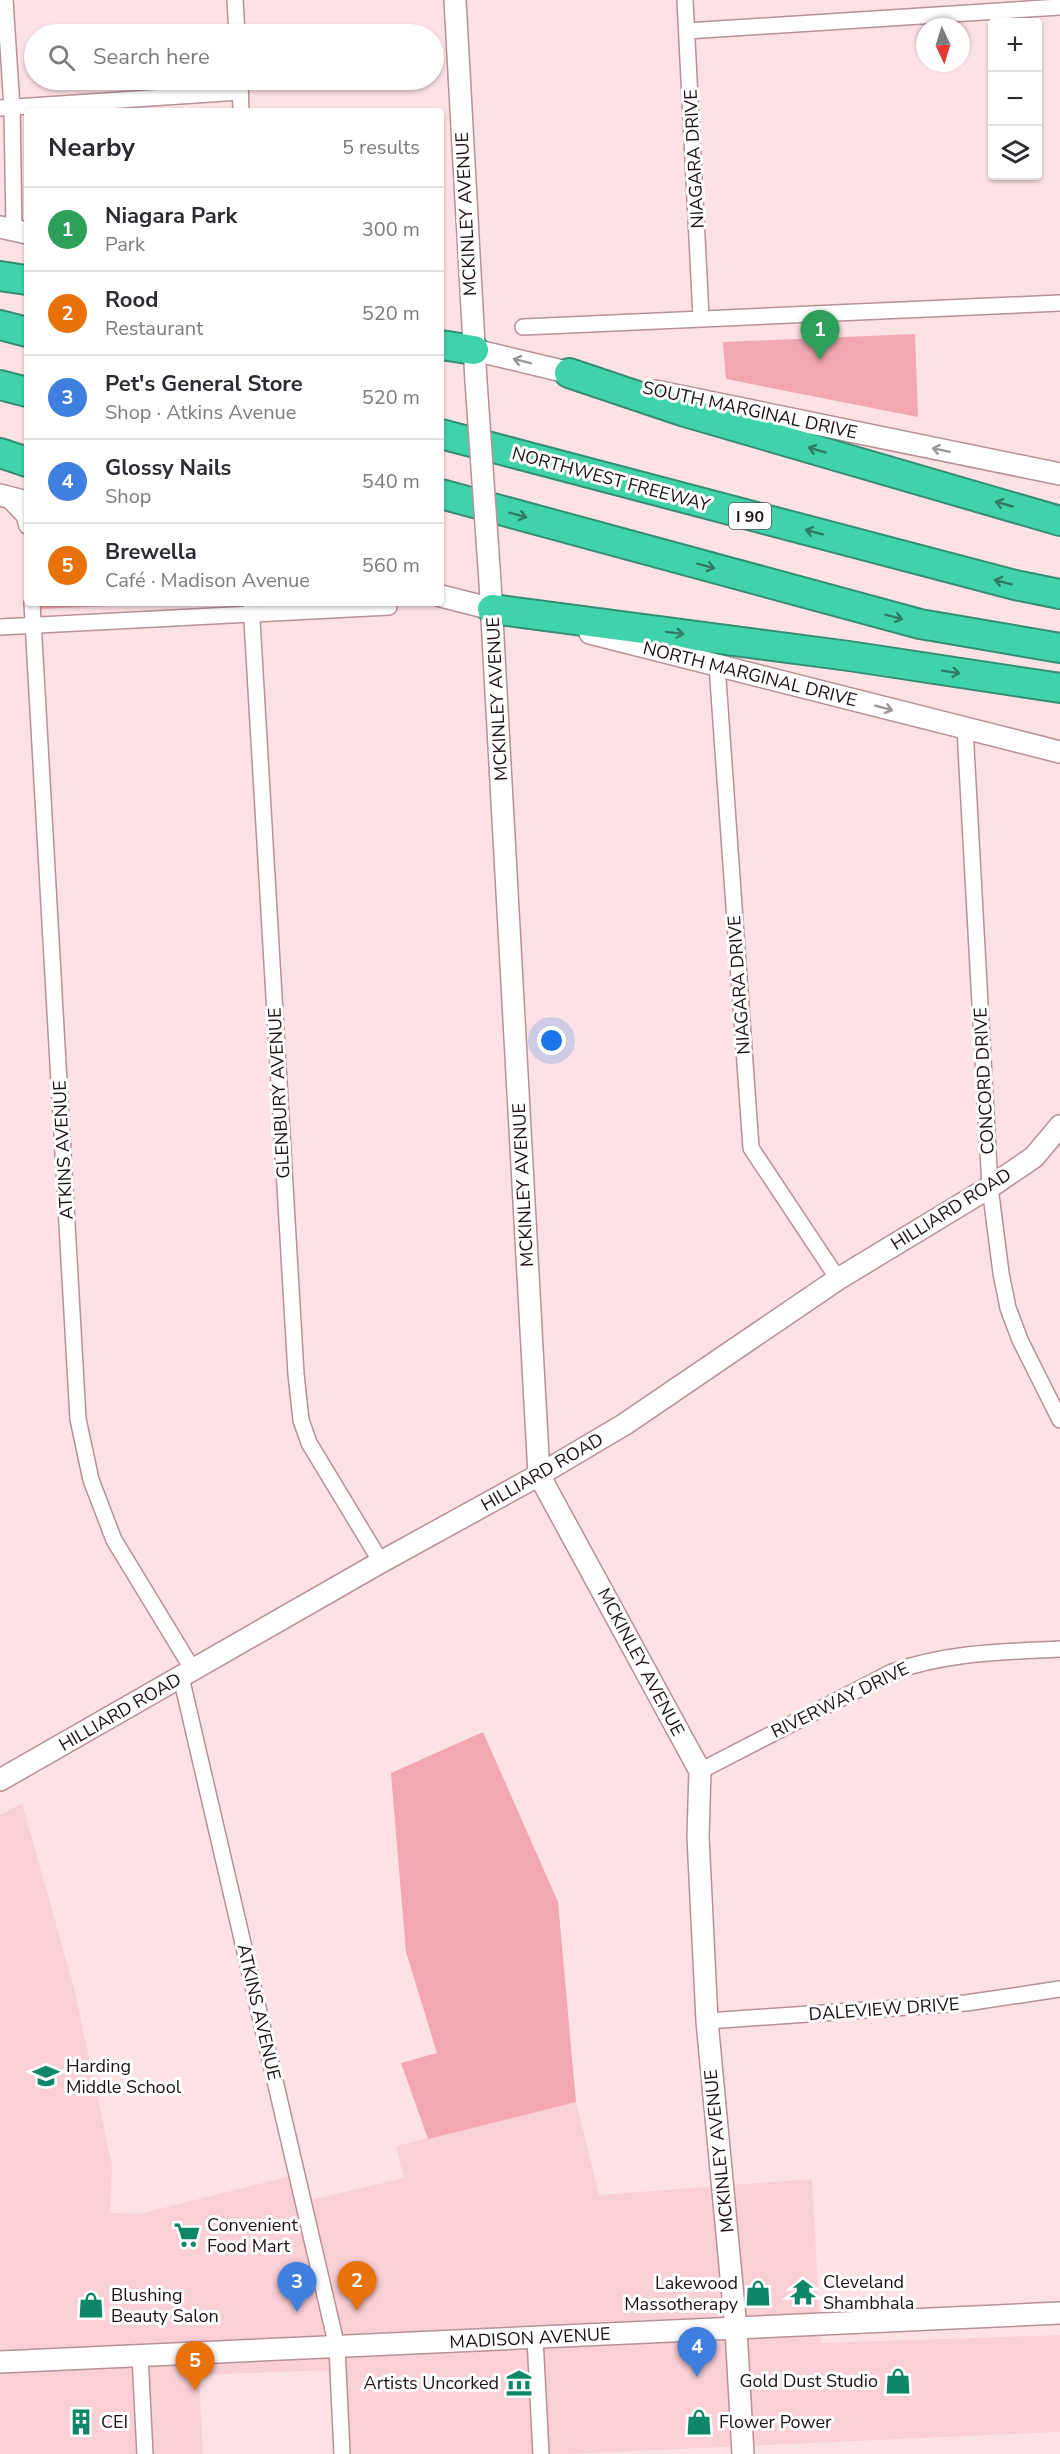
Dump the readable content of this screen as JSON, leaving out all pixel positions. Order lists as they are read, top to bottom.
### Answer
{
  "streets": {
    "highway": ["NORTHWEST FREEWAY", "I 90"],
    "main road": [
      "MCKINLEY AVENUE",
      "SOUTH MARGINAL DRIVE",
      "NORTH MARGINAL DRIVE",
      "HILLIARD ROAD",
      "MADISON AVENUE"
    ],
    "street": [
      "NIAGARA DRIVE",
      "CONCORD DRIVE",
      "GLENBURY AVENUE",
      "ATKINS AVENUE",
      "RIVERWAY DRIVE",
      "DALEVIEW DRIVE"
    ]
  },
  "crossings": [
    ["NIAGARA DRIVE", "NORTH MARGINAL DRIVE"],
    ["NIAGARA DRIVE", "HILLIARD ROAD"],
    ["MCKINLEY AVENUE", "SOUTH MARGINAL DRIVE"],
    ["MCKINLEY AVENUE", "NORTH MARGINAL DRIVE"],
    ["MCKINLEY AVENUE", "HILLIARD ROAD"],
    ["MCKINLEY AVENUE", "RIVERWAY DRIVE"],
    ["MCKINLEY AVENUE", "DALEVIEW DRIVE"],
    ["MCKINLEY AVENUE", "MADISON AVENUE"],
    ["NORTH MARGINAL DRIVE", "CONCORD DRIVE"],
    ["CONCORD DRIVE", "HILLIARD ROAD"],
    ["GLENBURY AVENUE", "HILLIARD ROAD"],
    ["ATKINS AVENUE", "HILLIARD ROAD"],
    ["ATKINS AVENUE", "MADISON AVENUE"]
  ],
  "one_way": ["SOUTH MARGINAL DRIVE", "NORTH MARGINAL DRIVE"],
  "places": {
    "school or university": ["Harding Middle School"],
    "supermarket": ["Convenient Food Mart"],
    "temple": ["Cleveland Shambhala"],
    "shop": [
      "Lakewood Massotherapy",
      "Blushing Beauty Salon",
      "Gold Dust Studio",
      "Flower Power"
    ],
    "museum": ["Artists Uncorked"],
    "building": ["CEI"]
  },
  "north": "bottom",
  "page": {
    "map_buttons": ["+", "−"],
    "search": "Search here",
    "heading": ["Nearby", "5 results"],
    "list": [
      {
        "mark": "1",
        "name": "Niagara Park",
        "note": "Park",
        "value": "300 m"
      },
      {
        "mark": "2",
        "name": "Rood",
        "note": "Restaurant",
        "value": "520 m"
      },
      {
        "mark": "3",
        "name": "Pet's General Store",
        "note": "Shop · Atkins Avenue",
        "value": "520 m"
      },
      {
        "mark": "4",
        "name": "Glossy Nails",
        "note": "Shop",
        "value": "540 m"
      },
      {
        "mark": "5",
        "name": "Brewella",
        "note": "Café · Madison Avenue",
        "value": "560 m"
      }
    ],
    "pins": [
      "1",
      "2",
      "3",
      "4",
      "5"
    ]
  }
}
